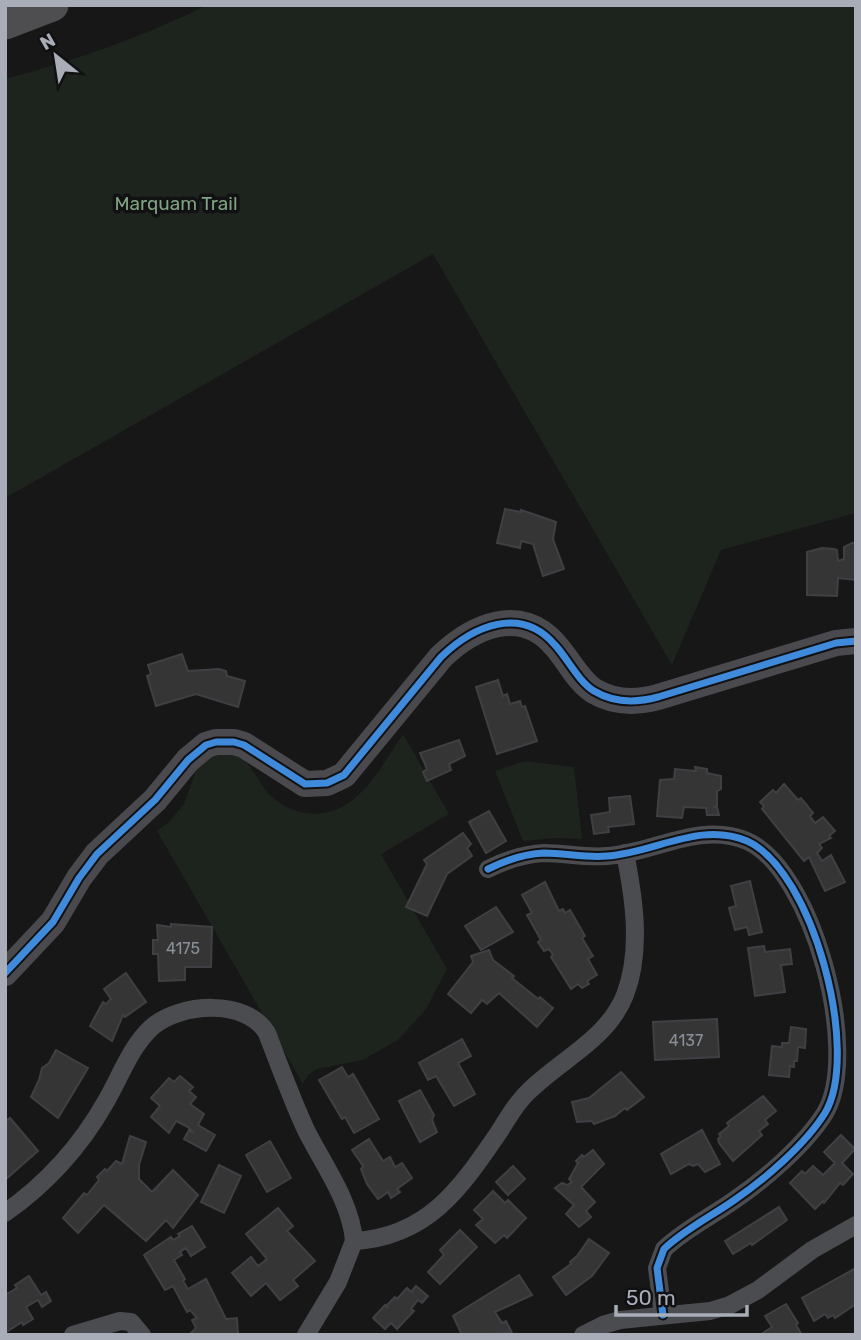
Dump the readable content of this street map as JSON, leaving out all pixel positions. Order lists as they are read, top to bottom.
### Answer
{
  "parks": ["Marquam Trail"],
  "house_numbers": ["4175", "4137"],
  "scale_bar": "50 m",
  "north": "top left"
}
